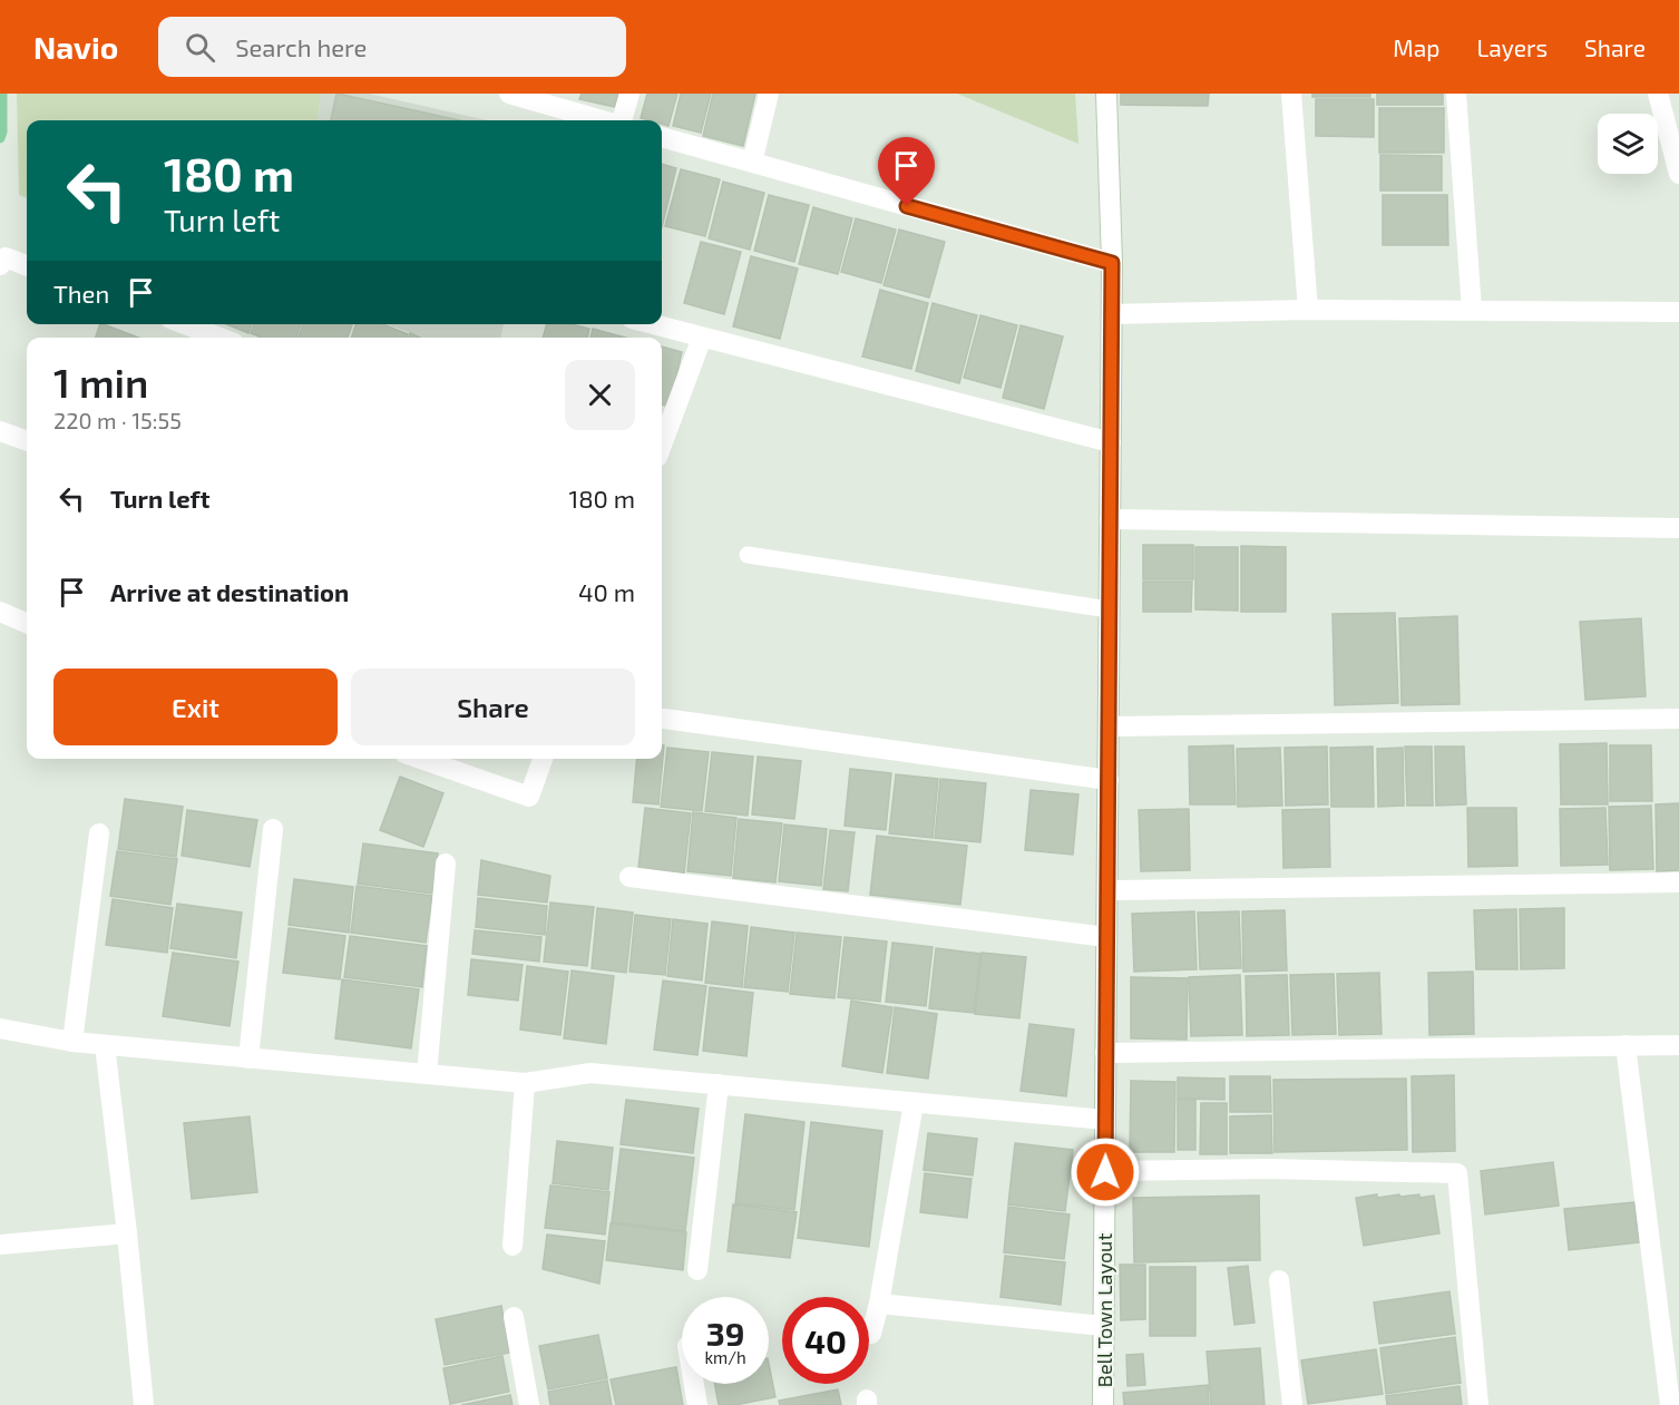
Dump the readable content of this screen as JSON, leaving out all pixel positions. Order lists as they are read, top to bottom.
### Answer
{
  "streets": {
    "street": ["Bell Town Layout"]
  },
  "page": {
    "header": "Navio",
    "search": "Search here",
    "nav": ["Map", "Layers", "Share"],
    "turn": ["180 m", "Turn left"],
    "then": "Then",
    "heading": ["1 min", "220 m · 15:55"],
    "list": [
      {
        "name": "Turn left",
        "value": "180 m"
      },
      {
        "name": "Arrive at destination",
        "value": "40 m"
      }
    ],
    "buttons": ["Exit", "Share"],
    "speed": "39 km/h",
    "limit": "40"
  }
}
